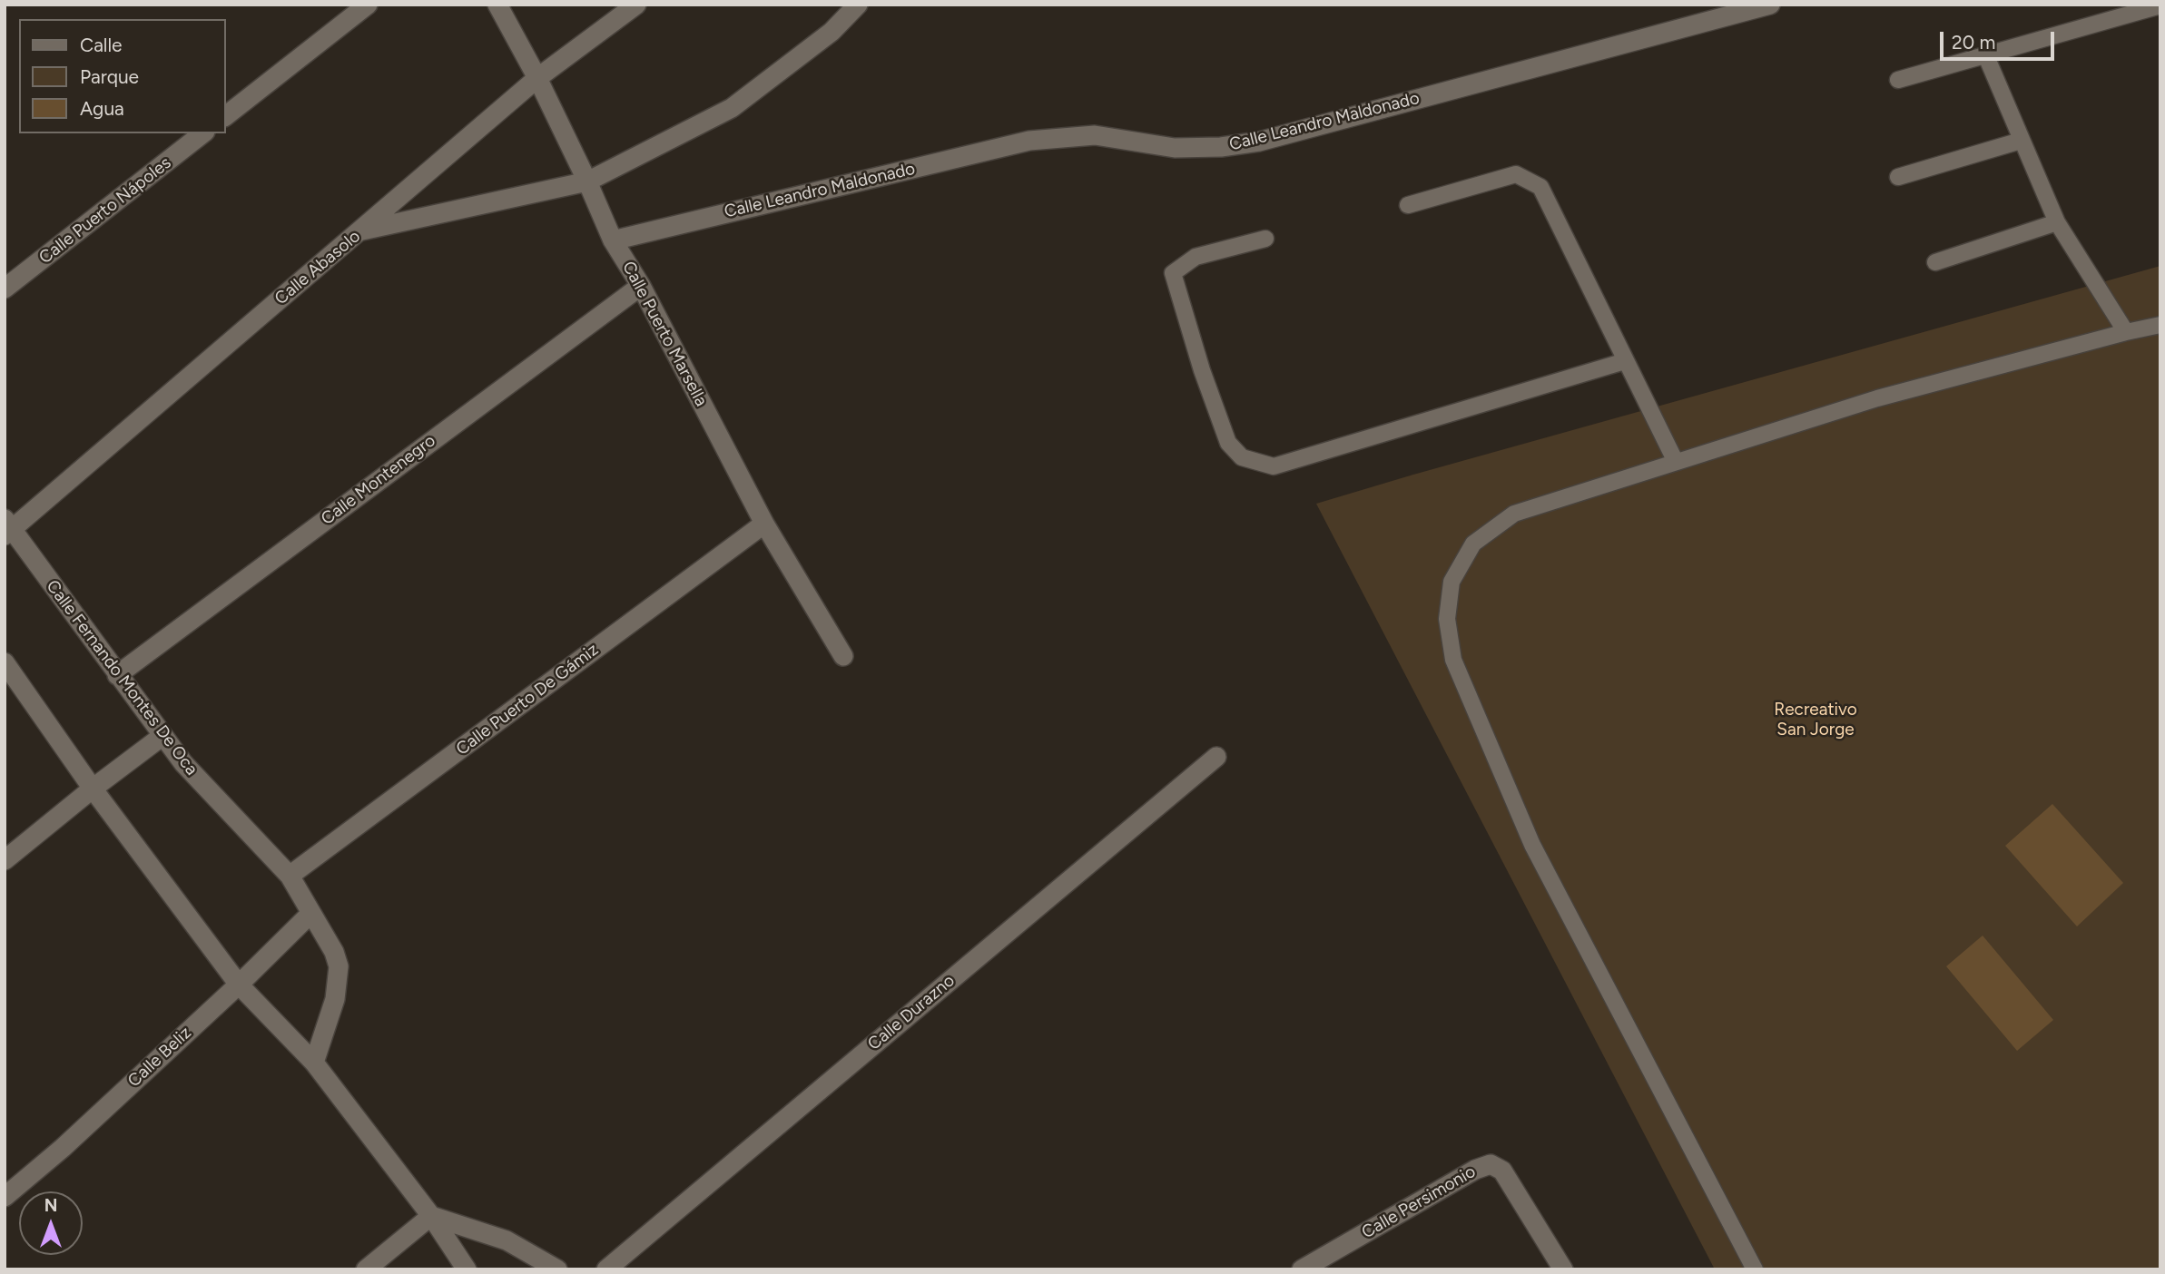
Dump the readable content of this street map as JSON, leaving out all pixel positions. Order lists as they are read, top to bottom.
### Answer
{
  "streets": {
    "street": [
      "Calle Leandro Maldonado",
      "Calle Puerto Nápoles",
      "Calle Abasolo",
      "Calle Puerto Marsella",
      "Calle Montenegro",
      "Calle Fernando Montes De Oca",
      "Calle Puerto De Gámiz",
      "Calle Durazno",
      "Calle Beliz",
      "Calle Persimonio"
    ]
  },
  "crossings": [
    ["Calle Leandro Maldonado", "Calle Puerto Marsella"],
    ["Calle Abasolo", "Calle Puerto Marsella"],
    ["Calle Abasolo", "Calle Fernando Montes De Oca"],
    ["Calle Puerto Marsella", "Calle Montenegro"],
    ["Calle Puerto Marsella", "Calle Puerto De Gámiz"],
    ["Calle Montenegro", "Calle Fernando Montes De Oca"],
    ["Calle Fernando Montes De Oca", "Calle Puerto De Gámiz"],
    ["Calle Fernando Montes De Oca", "Calle Beliz"]
  ],
  "parks": ["Recreativo San Jorge"],
  "legend": ["Calle", "Parque", "Agua"],
  "scale_bar": "20 m",
  "north": "top"
}
